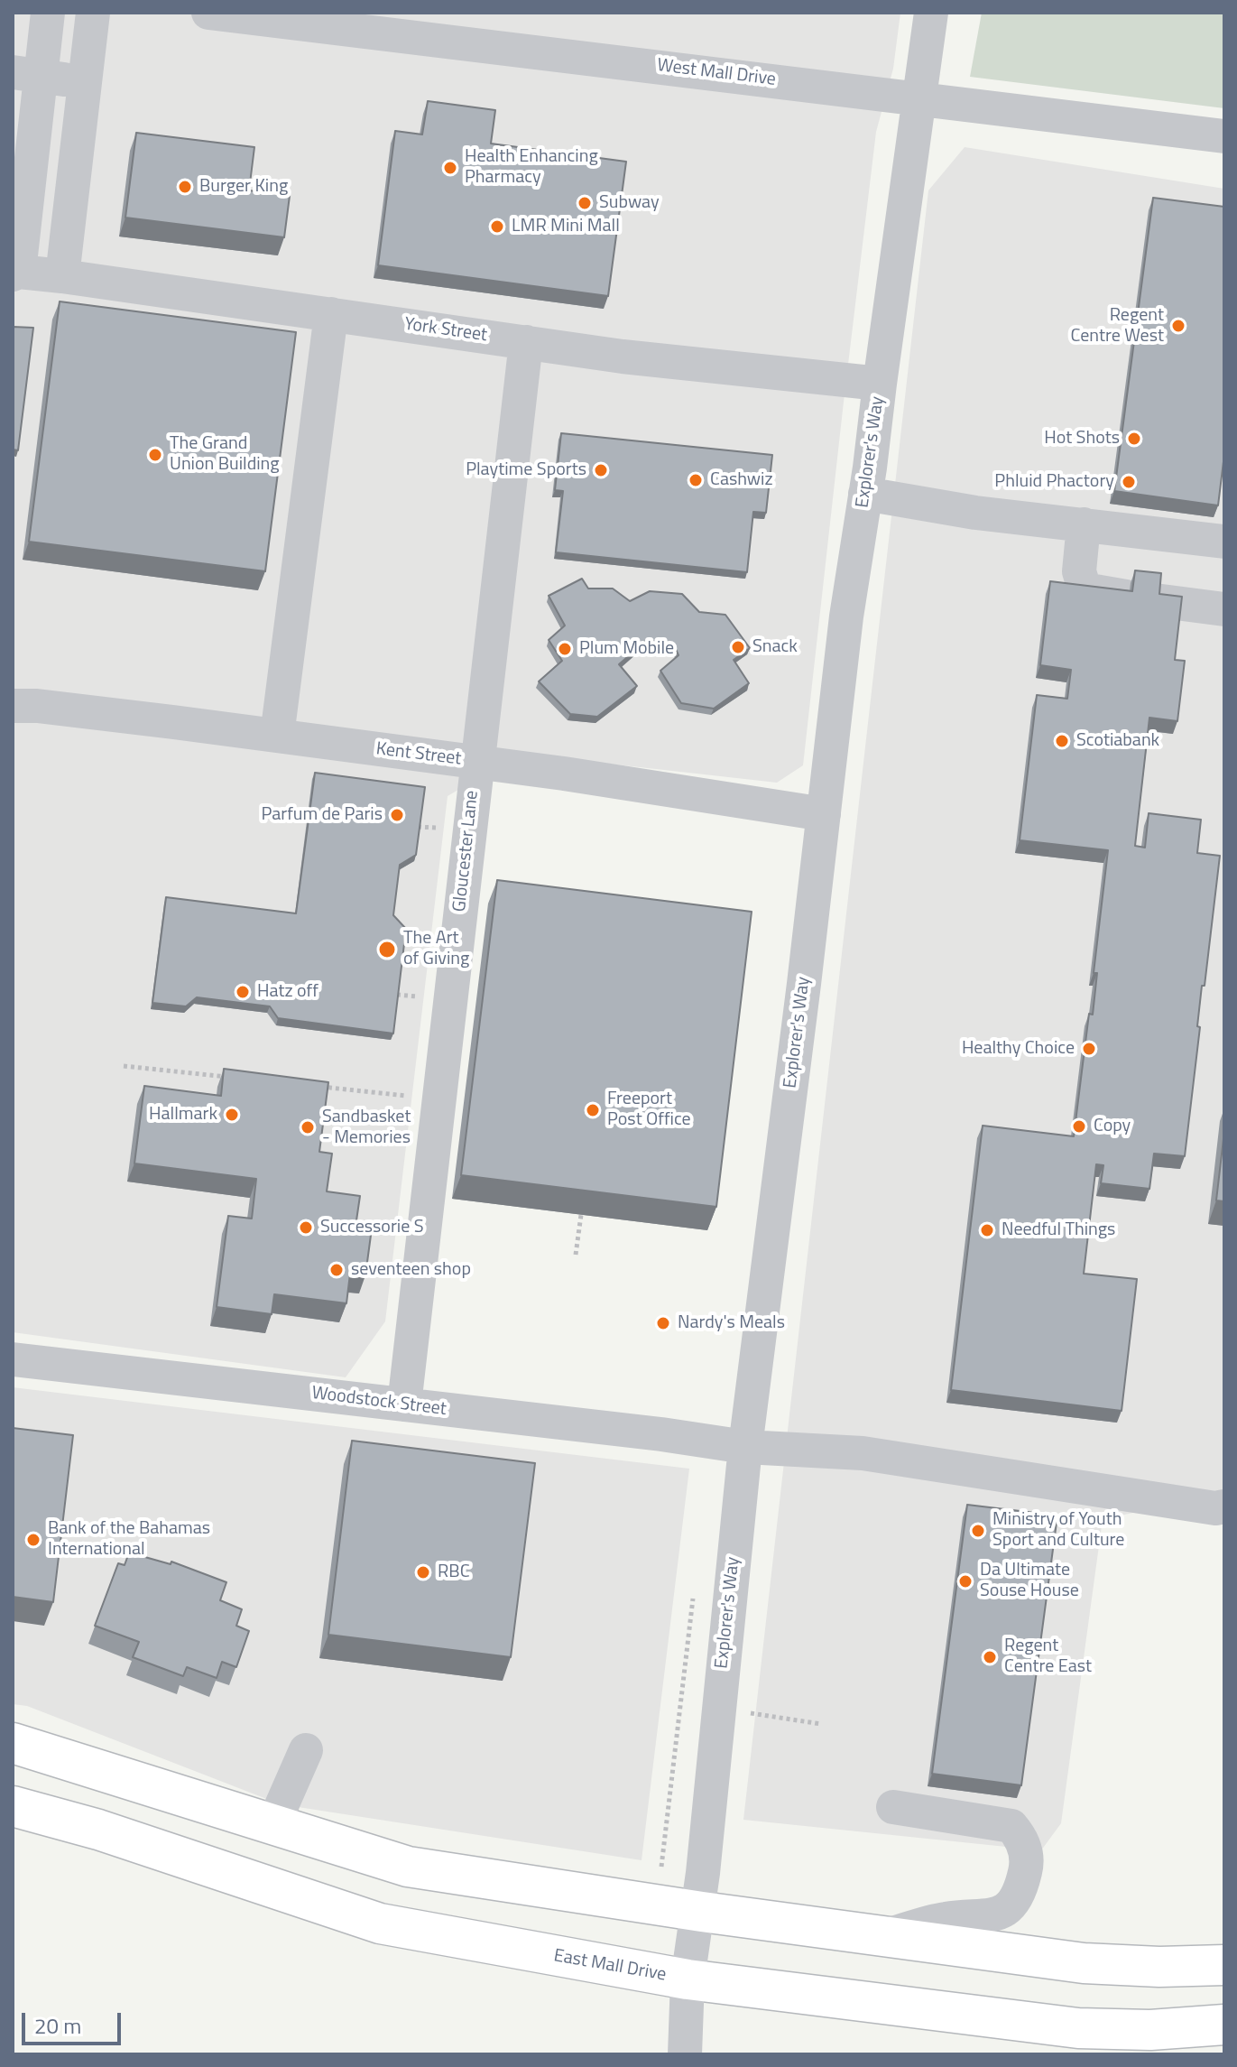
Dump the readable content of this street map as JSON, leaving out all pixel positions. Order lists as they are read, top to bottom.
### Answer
{
  "streets": {
    "main road": ["East Mall Drive"],
    "street": [
      "West Mall Drive",
      "York Street",
      "Explorer's Way",
      "Kent Street",
      "Gloucester Lane",
      "Woodstock Street"
    ]
  },
  "crossings": [
    ["West Mall Drive", "Explorer's Way"],
    ["York Street", "Explorer's Way"],
    ["York Street", "Gloucester Lane"],
    ["Explorer's Way", "Kent Street"],
    ["Explorer's Way", "Woodstock Street"],
    ["Explorer's Way", "East Mall Drive"],
    ["Kent Street", "Gloucester Lane"],
    ["Gloucester Lane", "Woodstock Street"]
  ],
  "places": [
    "Health Enhancing Pharmacy",
    "Burger King",
    "Subway",
    "LMR Mini Mall",
    "Regent Centre West",
    "Hot Shots",
    "The Grand Union Building",
    "Playtime Sports",
    "Cashwiz",
    "Phluid Phactory",
    "Snack",
    "Plum Mobile",
    "Scotiabank",
    "Parfum de Paris",
    "The Art of Giving",
    "Hatz off",
    "Healthy Choice",
    "Freeport Post Office",
    "Hallmark",
    "Copy",
    "Sandbasket - Memories",
    "Successorie S",
    "Needful Things",
    "seventeen shop",
    "Nardy's Meals",
    "Ministry of Youth Sport and Culture",
    "Bank of the Bahamas International",
    "RBC",
    "Da Ultimate Souse House",
    "Regent Centre East"
  ],
  "scale_bar": "20 m"
}
